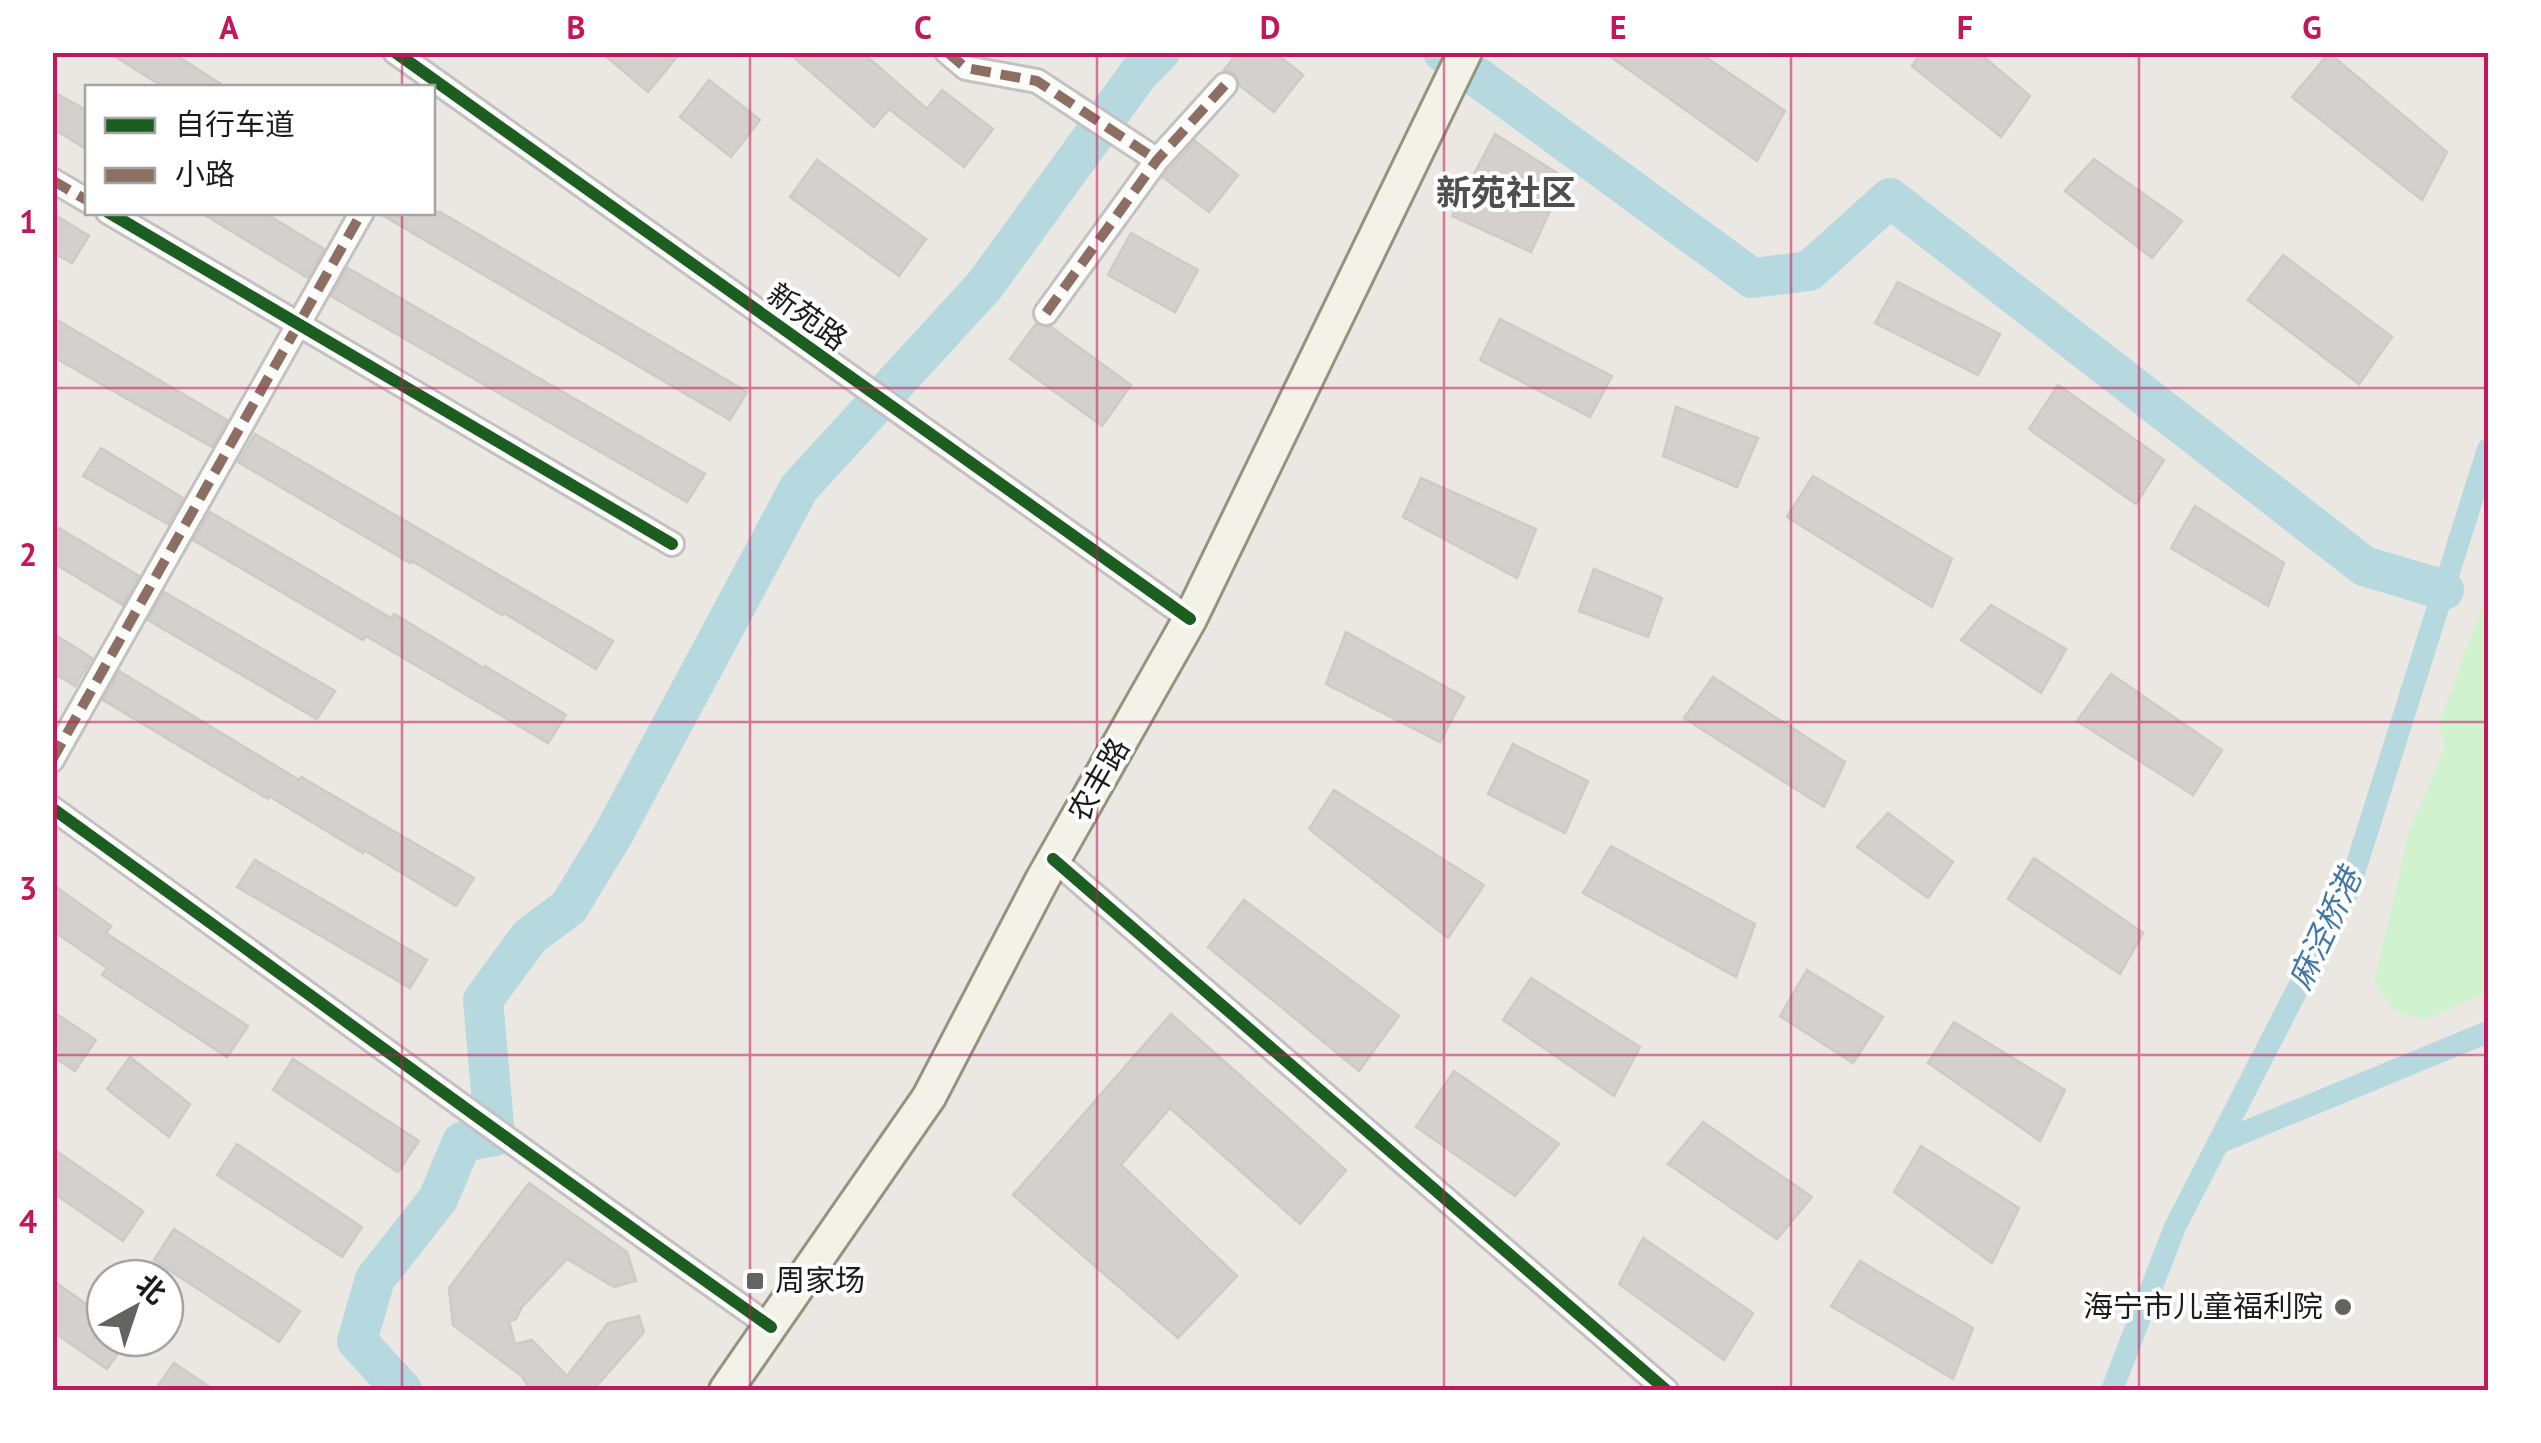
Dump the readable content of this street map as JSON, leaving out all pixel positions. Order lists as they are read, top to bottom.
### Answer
{
  "streets": {
    "main road": ["农丰路"],
    "street": ["新苑路"]
  },
  "crossings": [
    ["新苑路", "农丰路"]
  ],
  "districts": ["新苑社区"],
  "water": ["麻泾桥港"],
  "places": {
    "transit": ["周家场"],
    "other": ["海宁市儿童福利院"]
  },
  "legend": ["自行车道", "小路"],
  "north": "top right",
  "grid": {
    "columns": [
      "A",
      "B",
      "C",
      "D",
      "E",
      "F",
      "G"
    ],
    "rows": [
      "1",
      "2",
      "3",
      "4"
    ]
  }
}
